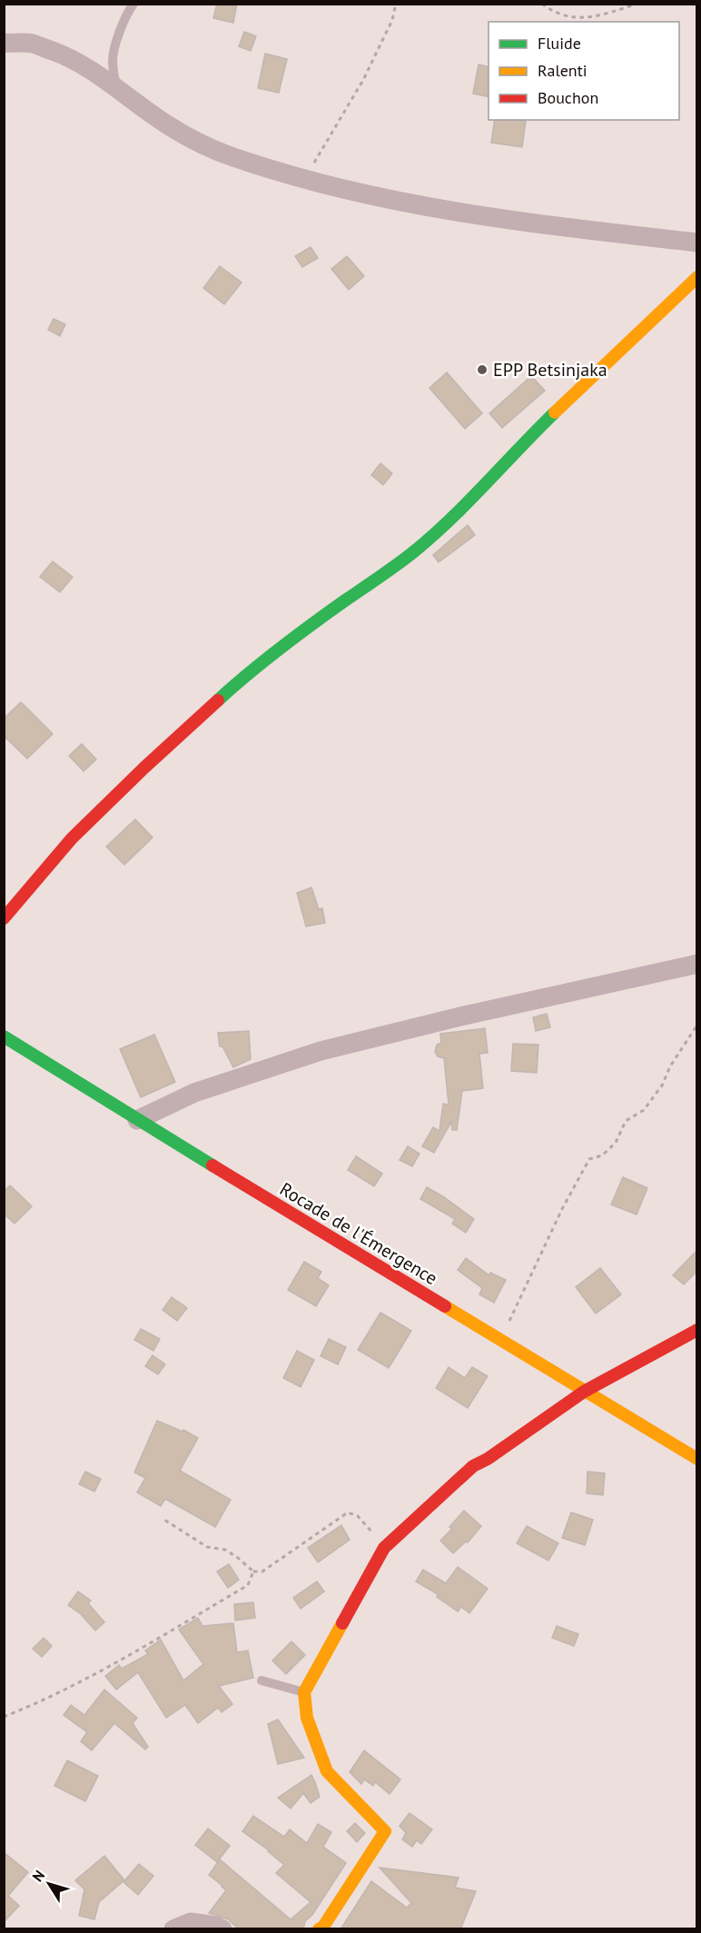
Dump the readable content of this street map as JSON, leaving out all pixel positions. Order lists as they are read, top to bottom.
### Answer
{
  "streets": {
    "street": ["Rocade de l'Émergence"]
  },
  "places": ["EPP Betsinjaka"],
  "legend": ["Fluide", "Ralenti", "Bouchon"],
  "north": "top left"
}
